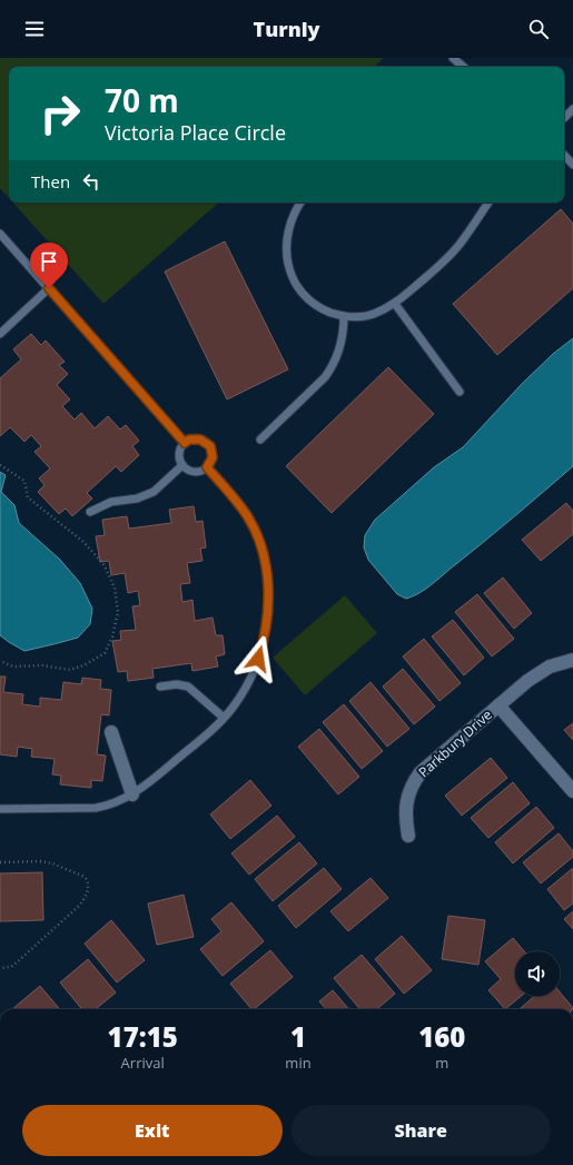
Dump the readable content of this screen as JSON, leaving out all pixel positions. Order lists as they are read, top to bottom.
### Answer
{
  "streets": {
    "street": ["Parkbury Drive"]
  },
  "page": {
    "header": "Turnly",
    "turn": ["70 m", "Victoria Place Circle"],
    "then": "Then",
    "eta": [
      "17:15",
      "Arrival",
      "1",
      "min",
      "160",
      "m"
    ],
    "buttons": ["Exit", "Share"]
  }
}
